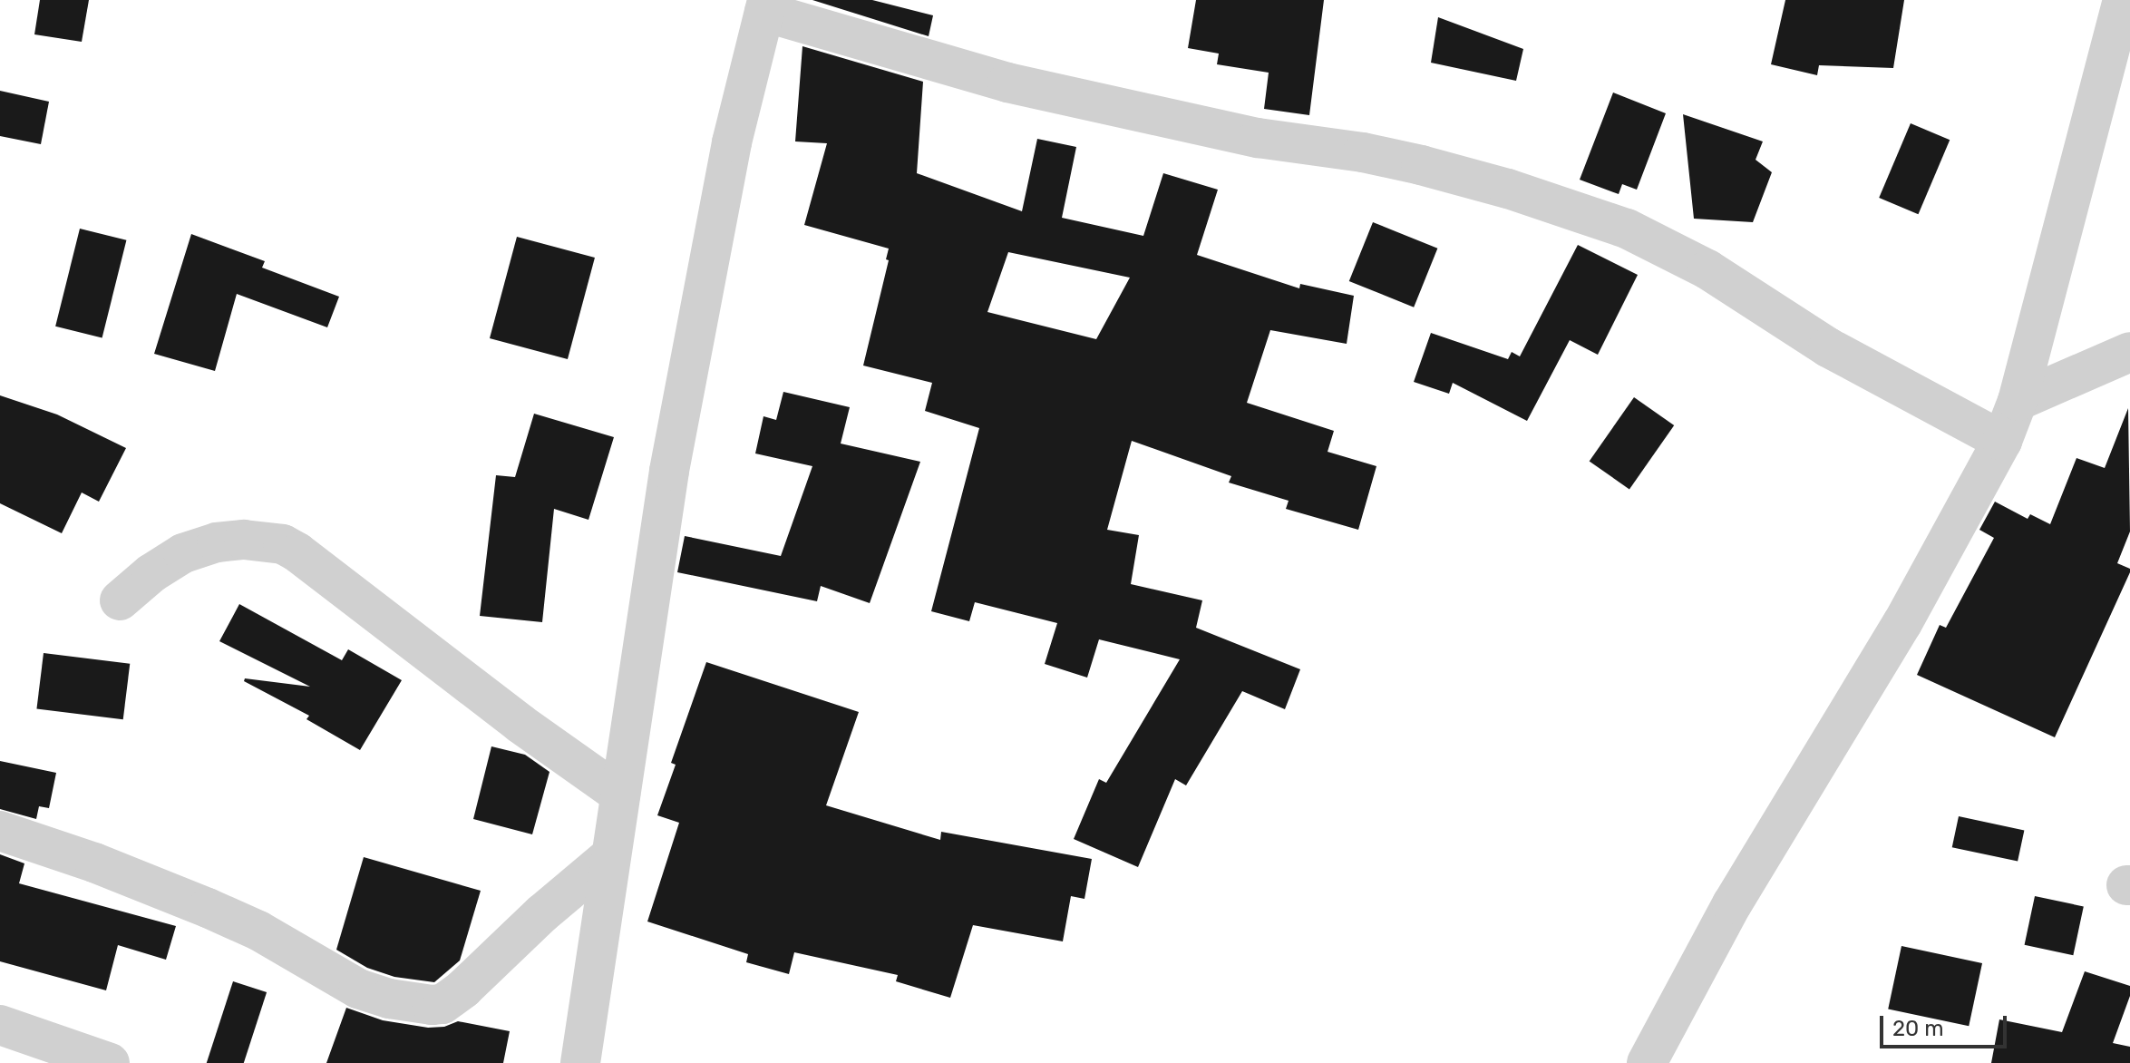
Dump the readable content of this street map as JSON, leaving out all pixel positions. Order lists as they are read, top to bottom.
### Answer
{
  "scale_bar": "20 m"
}
